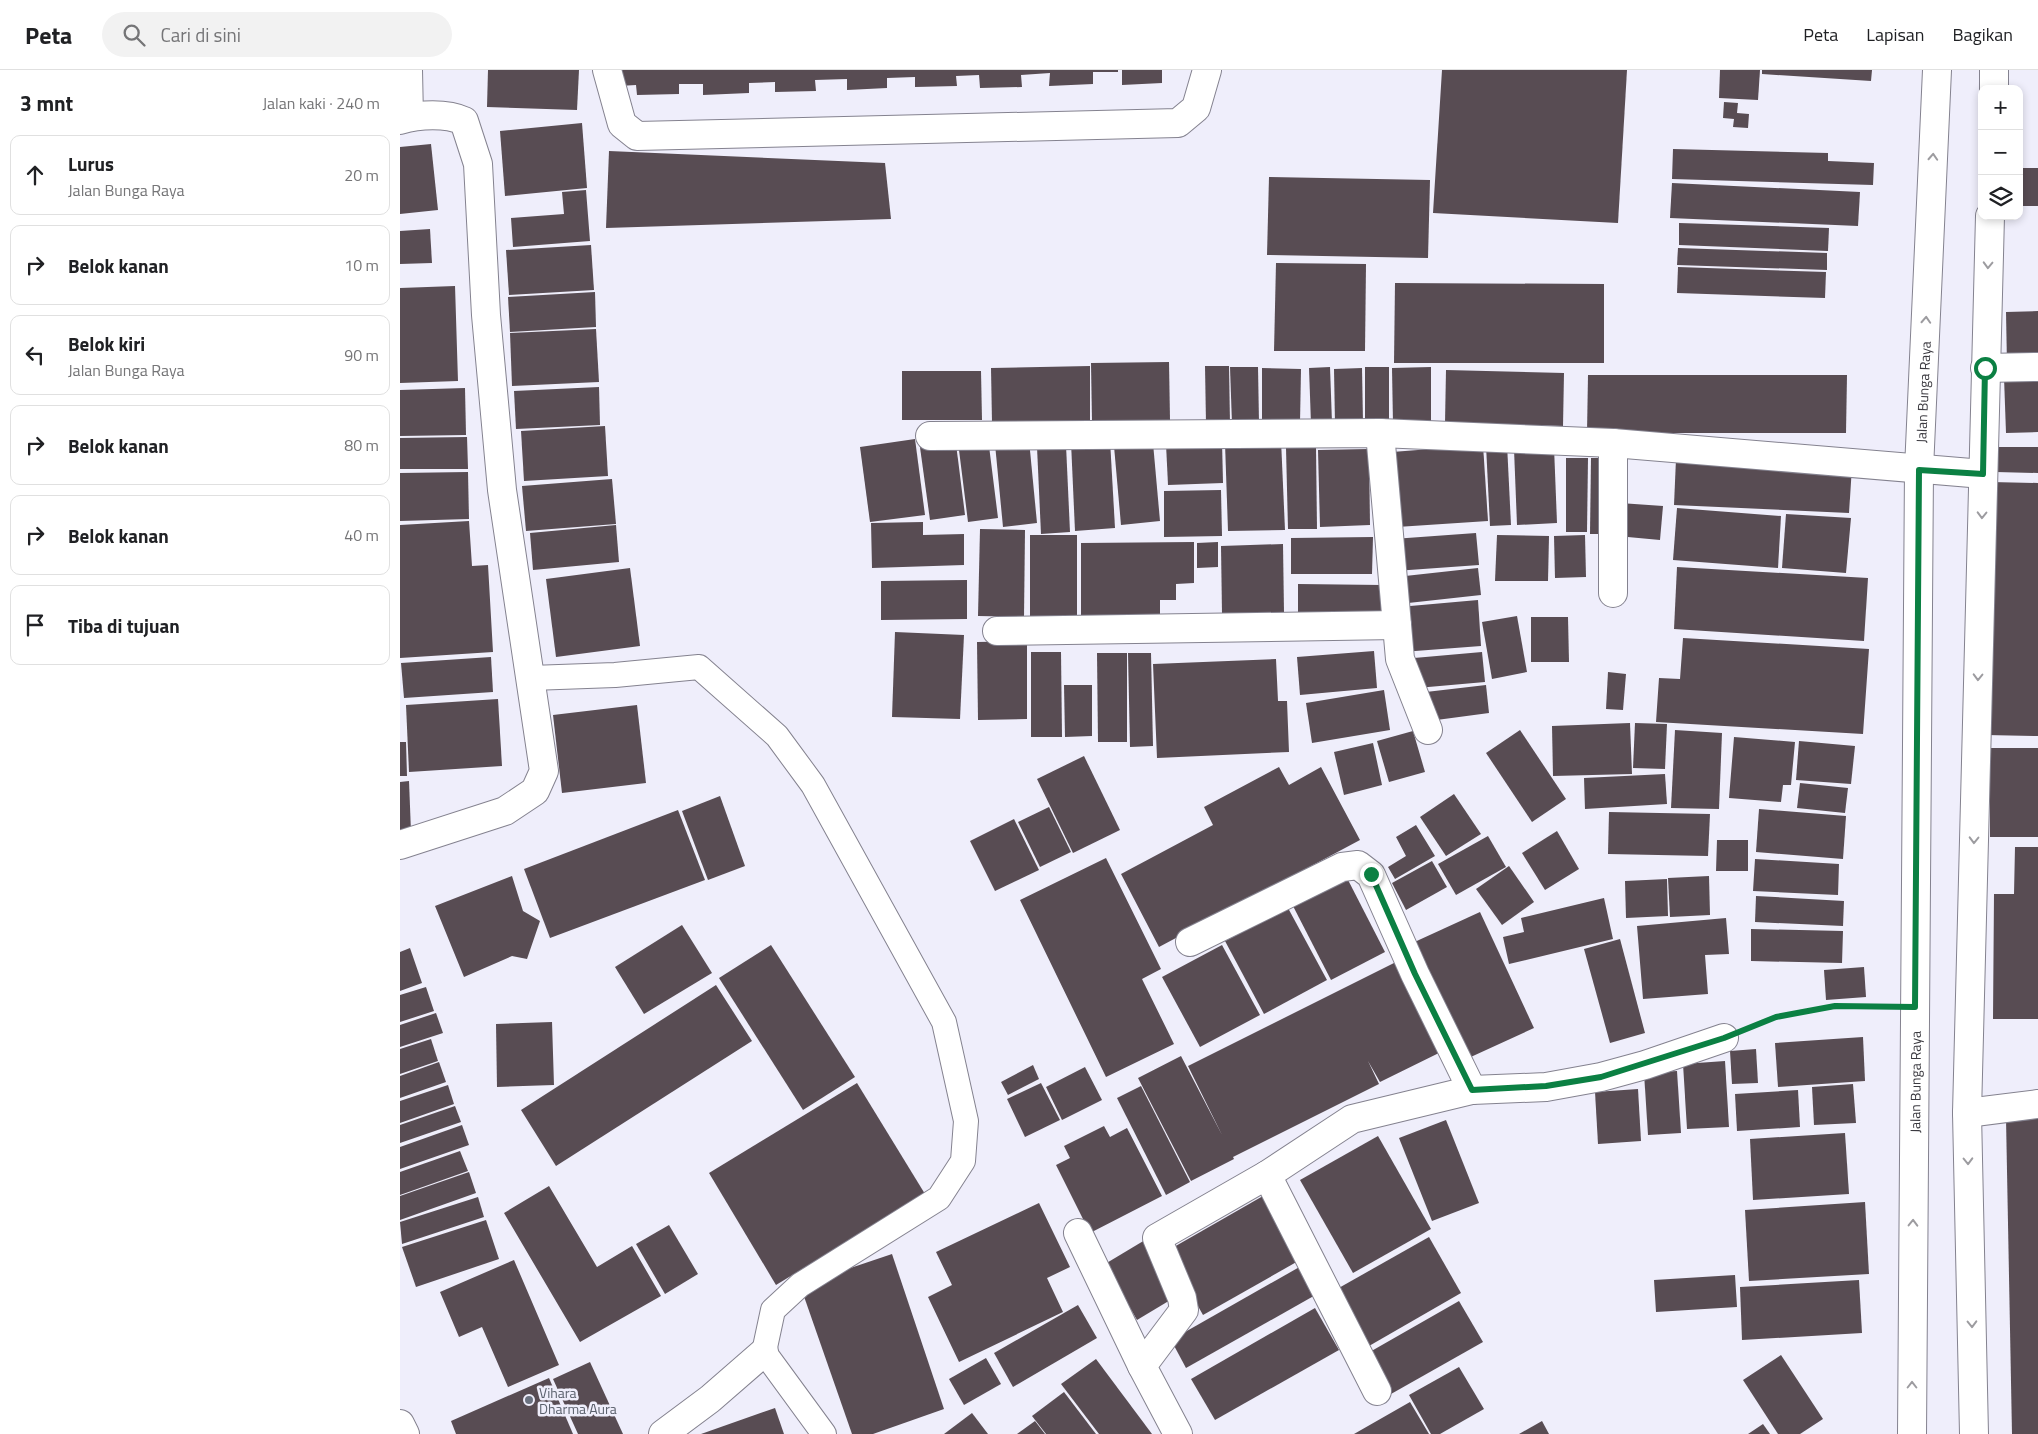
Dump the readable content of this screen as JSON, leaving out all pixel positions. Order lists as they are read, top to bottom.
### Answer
{
  "streets": {
    "street": ["Jalan Bunga Raya"]
  },
  "places": ["Vihara Dharma Aura"],
  "page": {
    "header": "Peta",
    "search": "Cari di sini",
    "nav": ["Peta", "Lapisan", "Bagikan"],
    "heading": ["3 mnt", "Jalan kaki · 240 m"],
    "map_buttons": ["+", "−"],
    "list": [
      ["Lurus", "Jalan Bunga Raya", "20 m"],
      ["Belok kanan", "10 m"],
      ["Belok kiri", "Jalan Bunga Raya", "90 m"],
      ["Belok kanan", "80 m"],
      ["Belok kanan", "40 m"],
      "Tiba di tujuan"
    ]
  }
}
